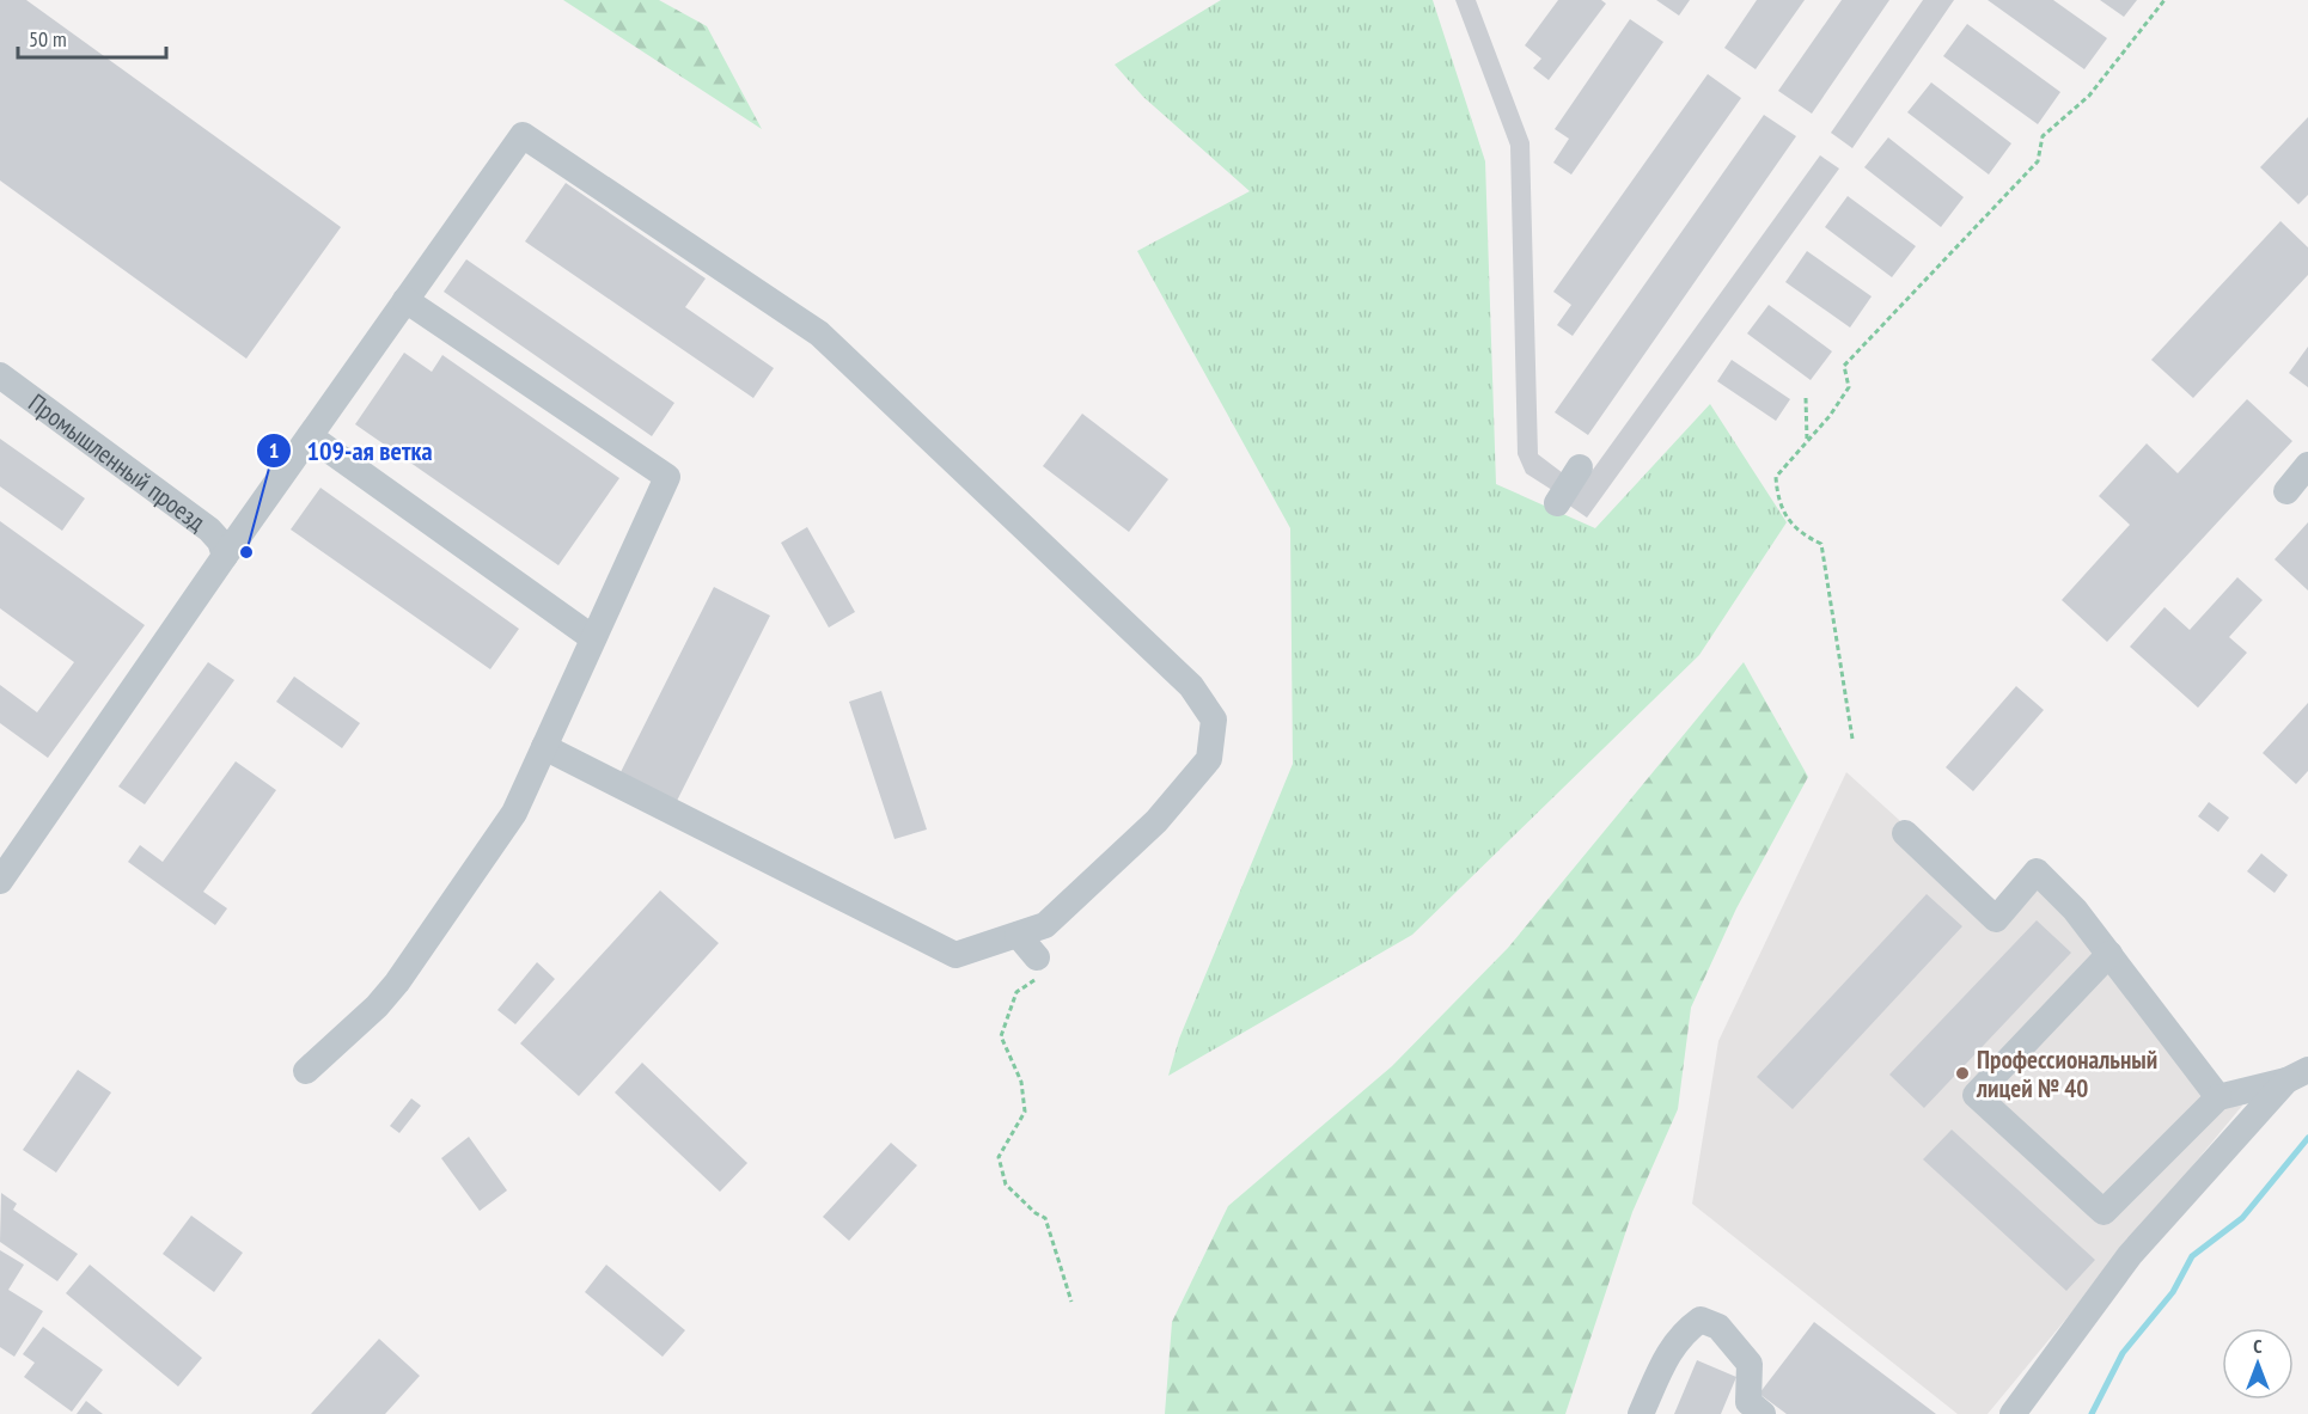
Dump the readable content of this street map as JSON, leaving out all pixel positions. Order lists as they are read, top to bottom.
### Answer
{
  "streets": {
    "street": ["Промышленный проезд"]
  },
  "places": ["109-ая ветка", "Профессиональный лицей № 40"],
  "scale_bar": "50 m",
  "north": "top"
}
